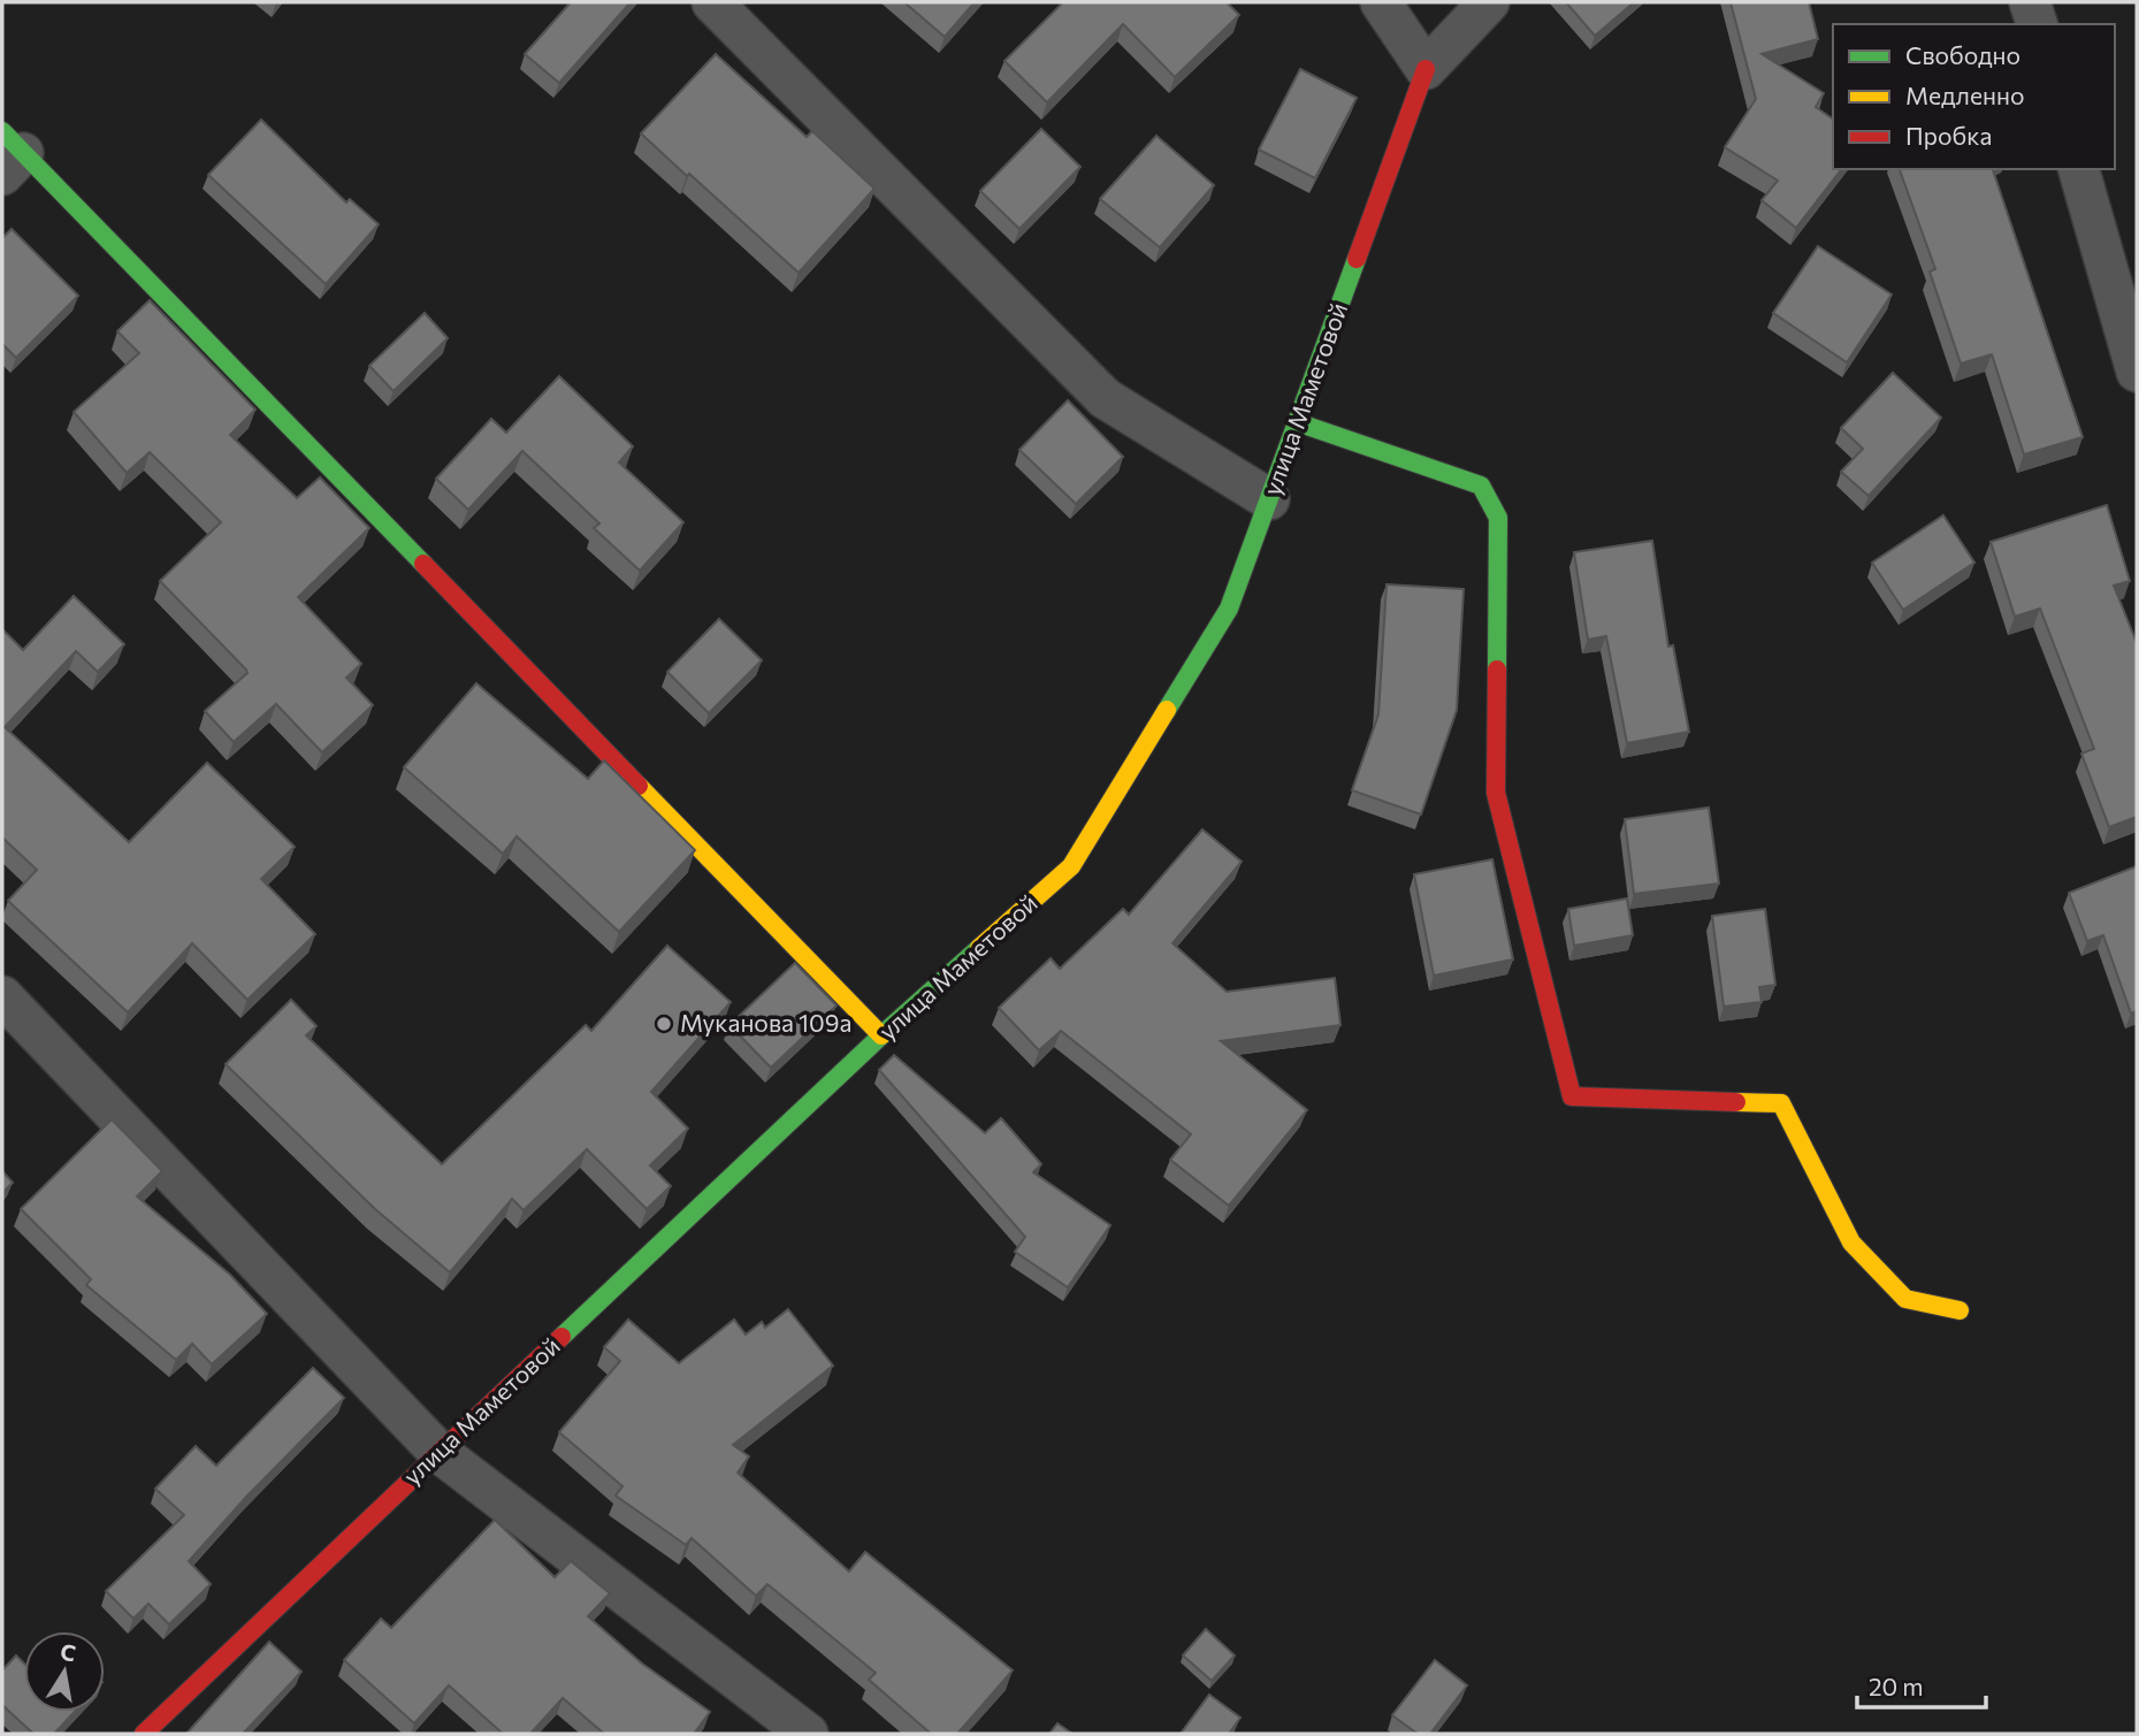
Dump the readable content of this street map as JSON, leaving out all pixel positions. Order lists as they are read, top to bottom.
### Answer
{
  "streets": {
    "street": ["улица Маметовой"]
  },
  "places": ["Муканова 109а"],
  "legend": ["Свободно", "Медленно", "Пробка"],
  "scale_bar": "20 m",
  "north": "top"
}
